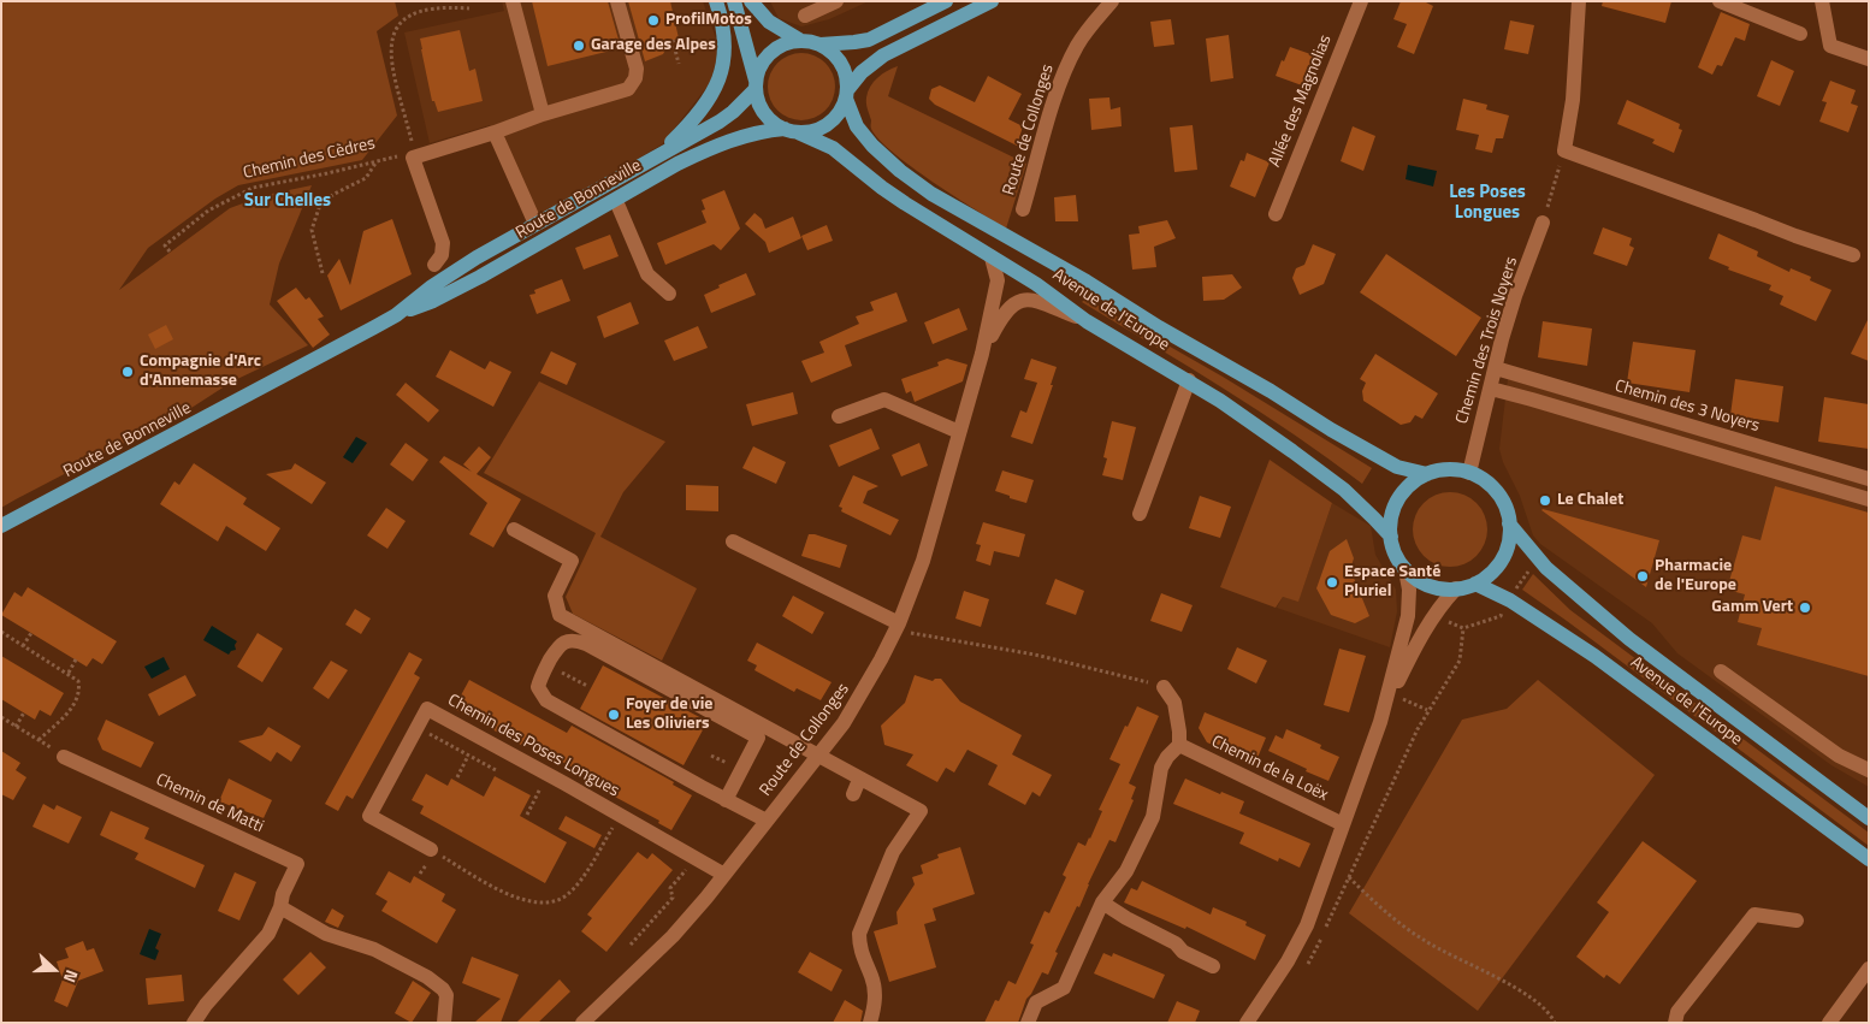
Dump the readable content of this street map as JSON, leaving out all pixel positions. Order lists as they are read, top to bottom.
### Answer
{
  "streets": {
    "main road": ["Route de Bonneville", "Avenue de l'Europe"],
    "street": [
      "Allée des Magnolias",
      "Route de Collonges",
      "Chemin des Trois Noyers",
      "Chemin des 3 Noyers",
      "Chemin des Poses Longues",
      "Chemin de la Loëx",
      "Chemin de Matti"
    ],
    "path": ["Chemin des Cèdres"]
  },
  "crossings": [
    ["Route de Collonges", "Avenue de l'Europe"],
    ["Route de Collonges", "Chemin des Poses Longues"],
    ["Route de Bonneville", "Avenue de l'Europe"],
    ["Avenue de l'Europe", "Chemin des Trois Noyers"],
    ["Avenue de l'Europe", "Chemin de la Loëx"],
    ["Chemin des Trois Noyers", "Chemin des 3 Noyers"],
    ["Chemin des Trois Noyers", "Chemin de la Loëx"]
  ],
  "districts": ["Les Poses Longues", "Sur Chelles"],
  "places": [
    "ProfilMotos",
    "Garage des Alpes",
    "Compagnie d'Arc d'Annemasse",
    "Le Chalet",
    "Pharmacie de l'Europe",
    "Espace Santé Pluriel",
    "Gamm Vert",
    "Foyer de vie Les Oliviers"
  ],
  "north": "right"
}
